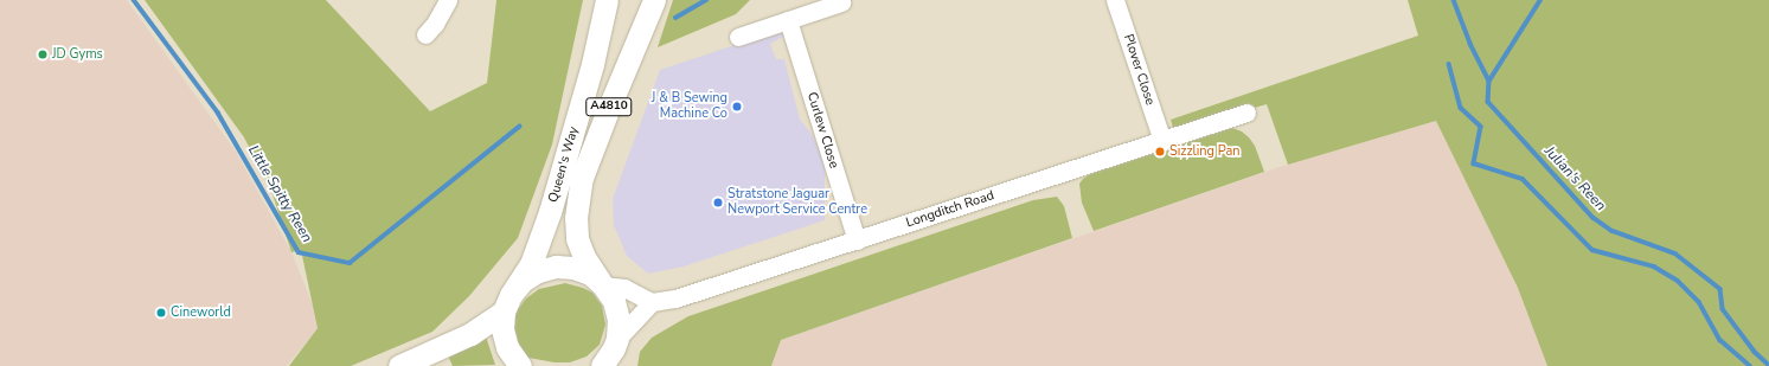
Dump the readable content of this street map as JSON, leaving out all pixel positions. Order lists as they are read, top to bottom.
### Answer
{
  "streets": {
    "main road": ["A4810", "Queen's Way"],
    "street": ["Plover Close", "Curlew Close", "Longditch Road"]
  },
  "crossings": [
    ["Plover Close", "Longditch Road"],
    ["A4810", "Queen's Way"],
    ["Curlew Close", "Longditch Road"]
  ],
  "water": ["Julian's Reen", "Little Spitty Reen"],
  "places": [
    "JD Gyms",
    "J & B Sewing Machine Co",
    "Sizzling Pan",
    "Stratstone Jaguar Newport Service Centre",
    "Cineworld"
  ]
}
